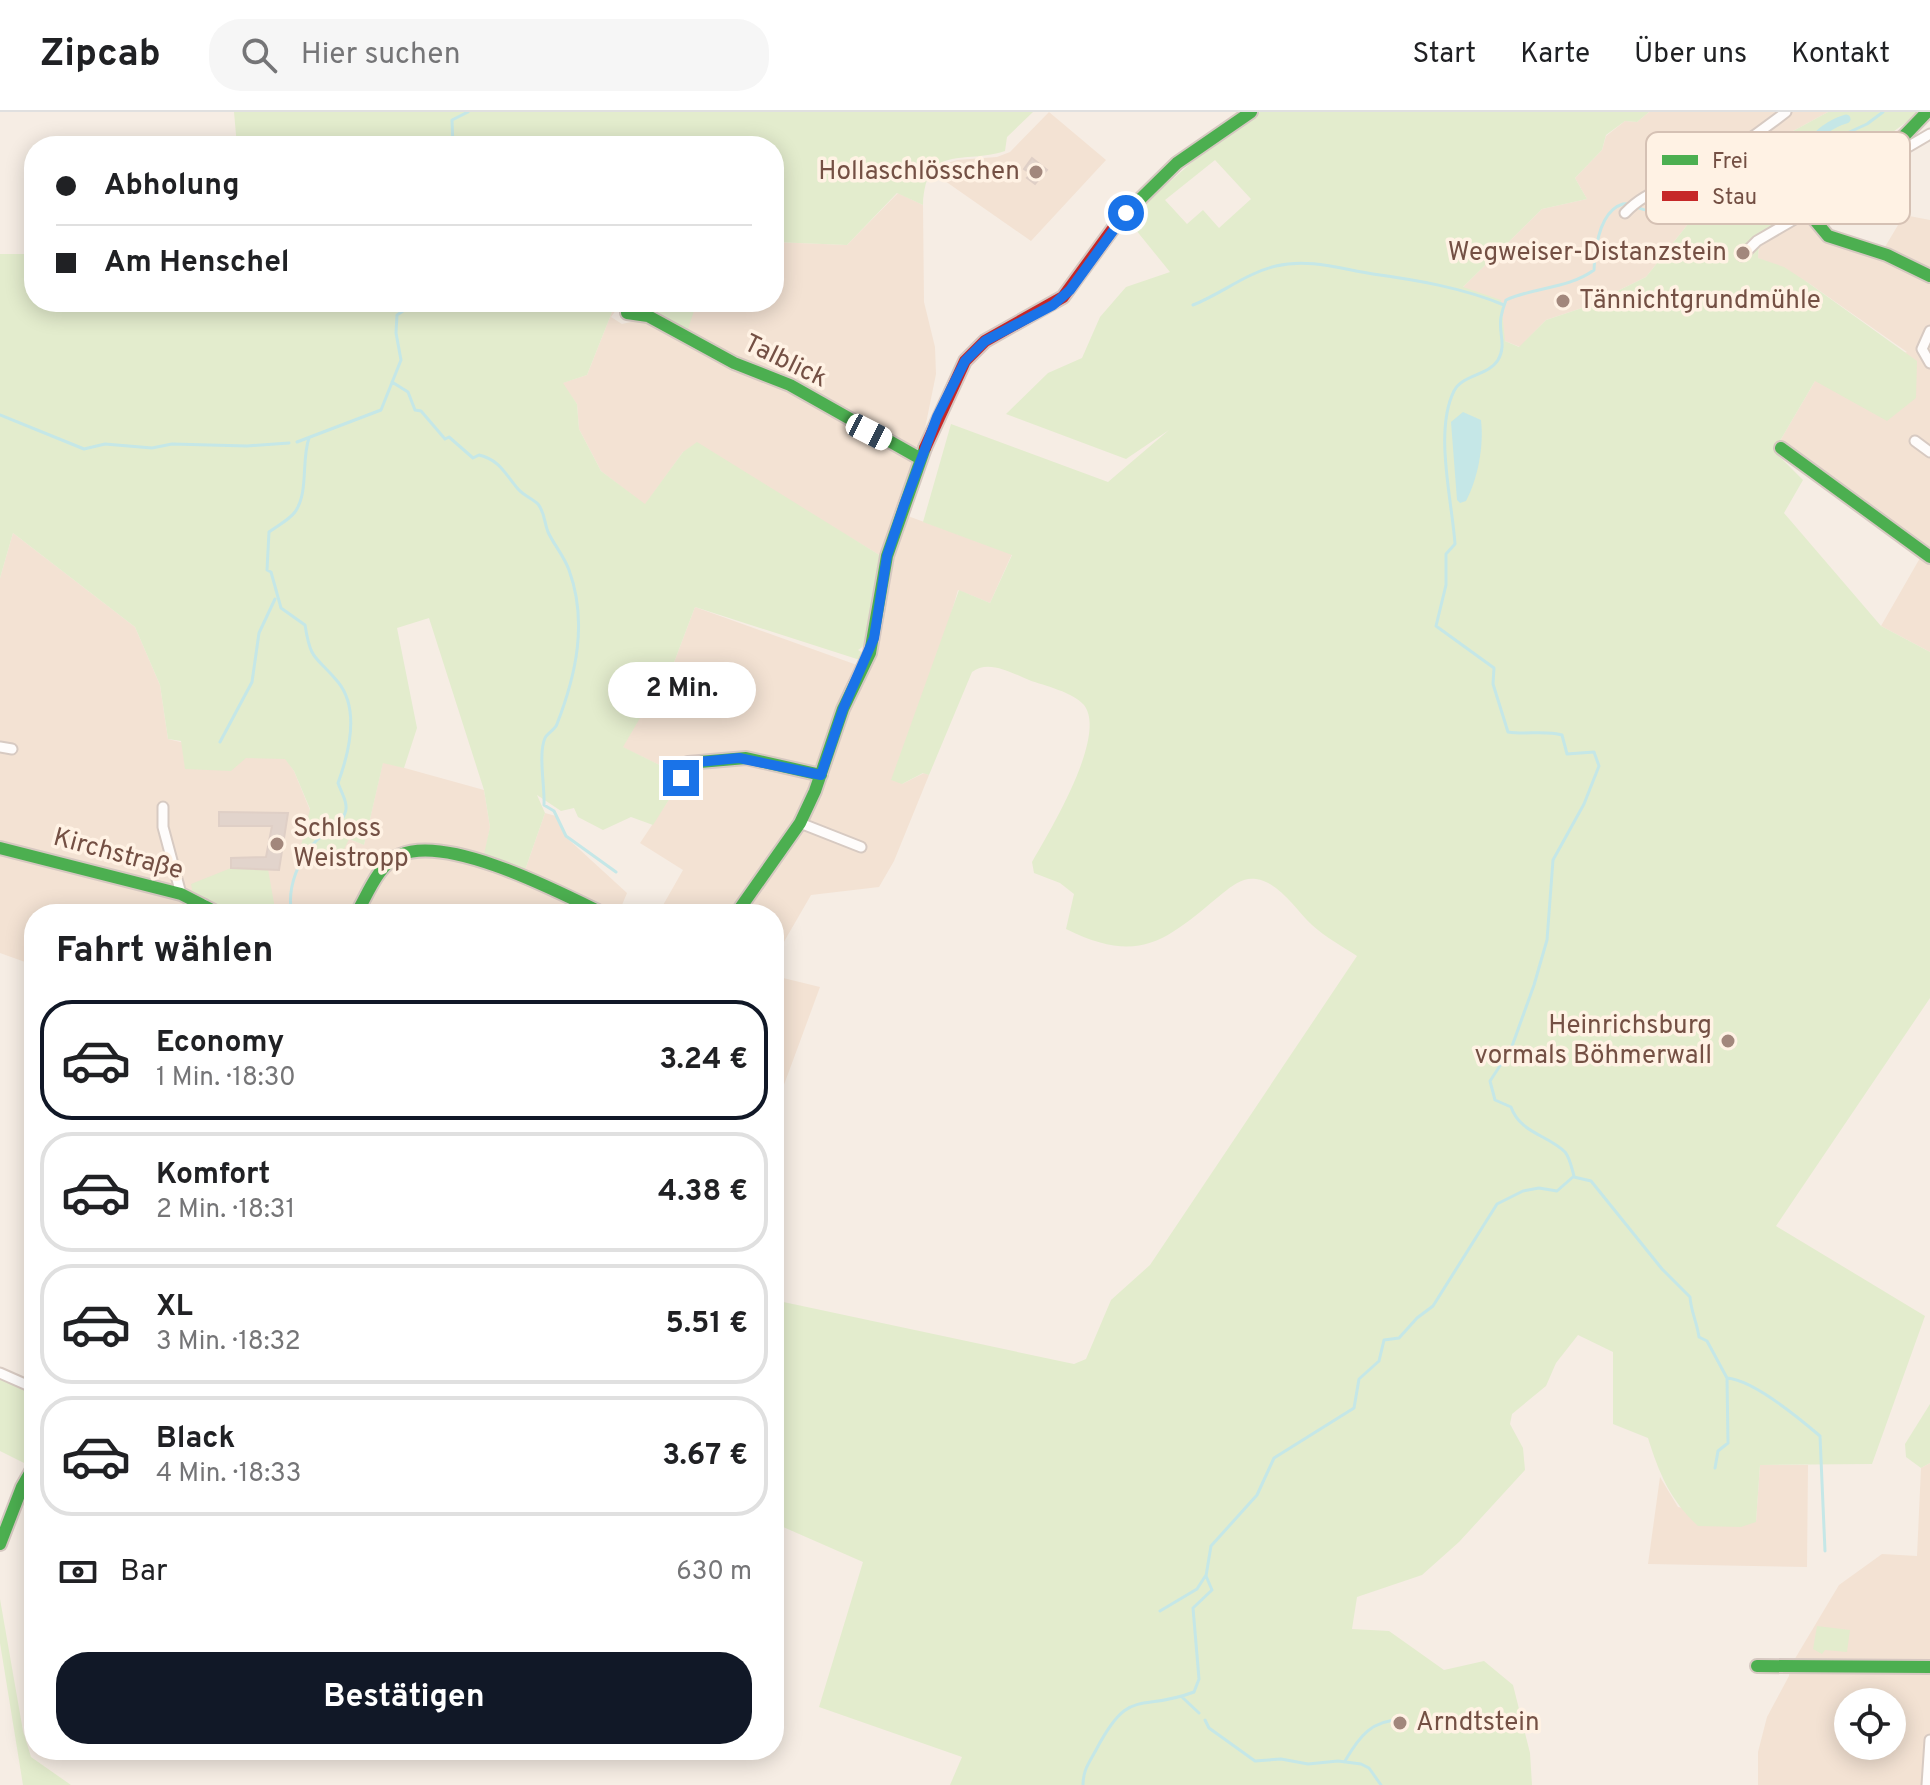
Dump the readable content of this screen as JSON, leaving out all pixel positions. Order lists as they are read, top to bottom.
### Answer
{
  "streets": {
    "street": ["Talblick", "Kirchstraße"]
  },
  "places": [
    "Hollaschlösschen",
    "Wegweiser-Distanzstein",
    "Tännichtgrundmühle",
    "Schloss Weistropp",
    "Heinrichsburg vormals Böhmerwall",
    "Arndtstein"
  ],
  "legend": ["Frei", "Stau"],
  "page": {
    "header": "Zipcab",
    "search": "Hier suchen",
    "nav": [
      "Start",
      "Karte",
      "Über uns",
      "Kontakt"
    ],
    "banner": ["Abholung", "Am Henschel"],
    "bubble": "2 Min.",
    "heading": "Fahrt wählen",
    "list": [
      {
        "name": "Economy",
        "note": "1 Min. · 18:30",
        "value": "3.24 €"
      },
      {
        "name": "Komfort",
        "note": "2 Min. · 18:31",
        "value": "4.38 €"
      },
      {
        "name": "XL",
        "note": "3 Min. · 18:32",
        "value": "5.51 €"
      },
      {
        "name": "Black",
        "note": "4 Min. · 18:33",
        "value": "3.67 €"
      }
    ],
    "pay": ["Bar", "630 m"],
    "buttons": "Bestätigen"
  }
}
